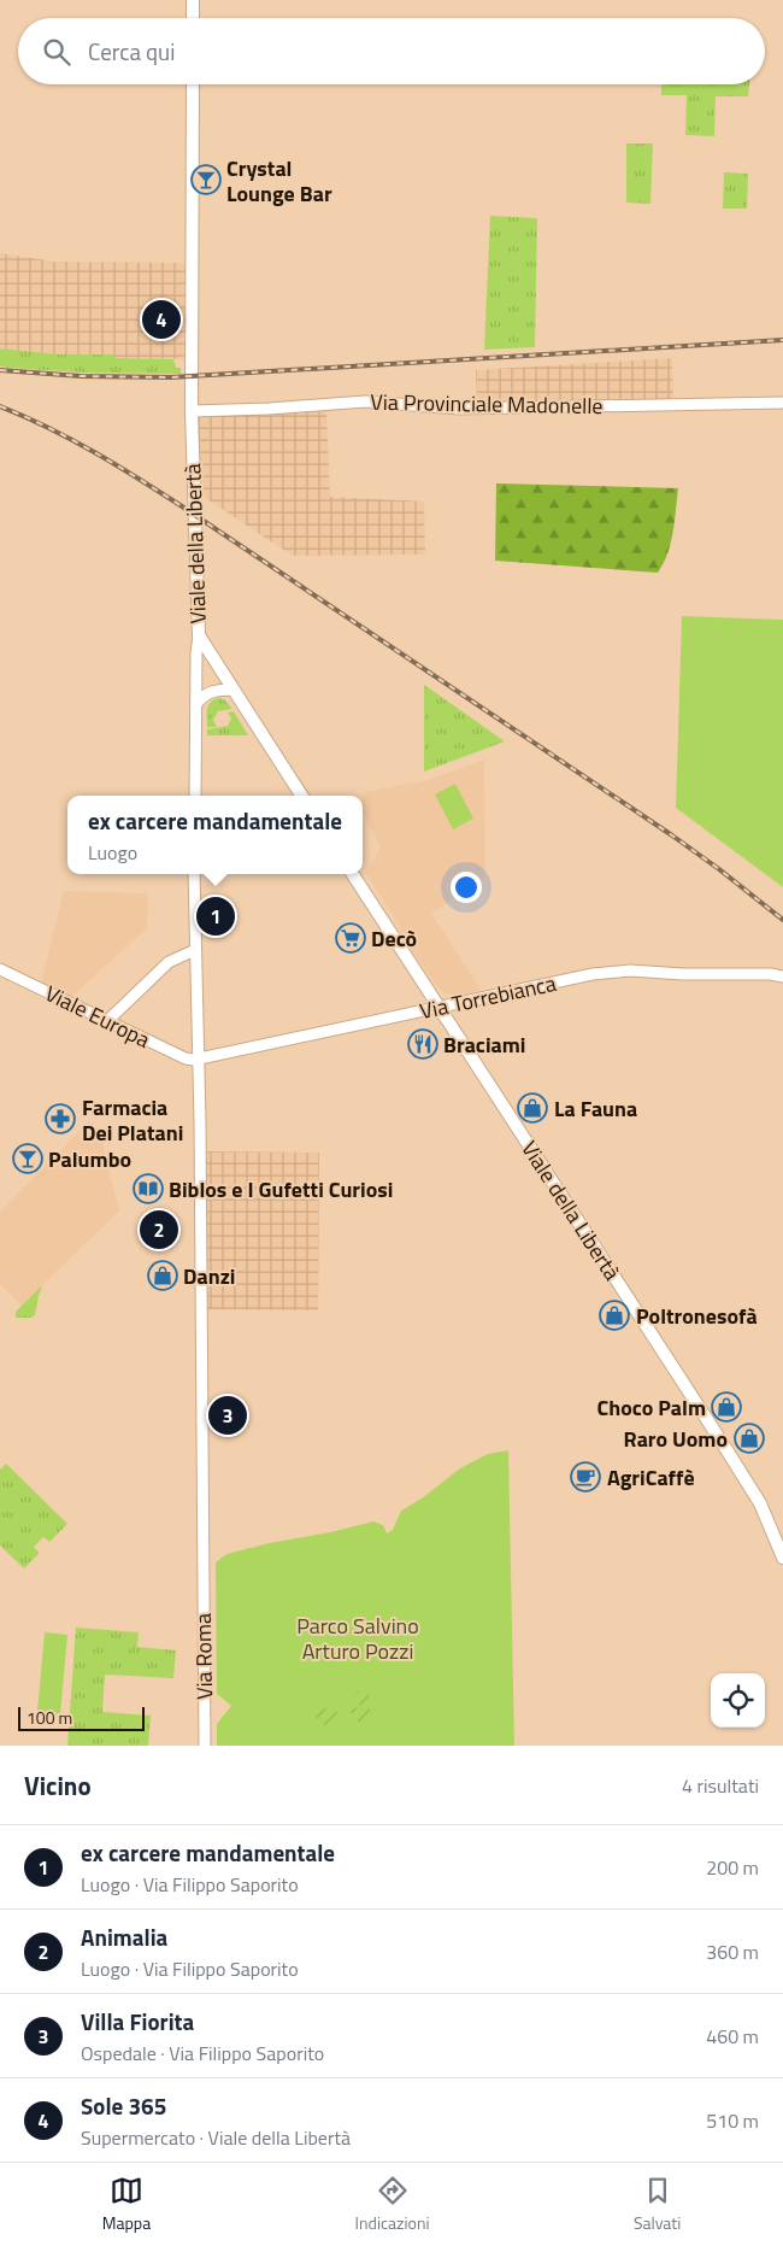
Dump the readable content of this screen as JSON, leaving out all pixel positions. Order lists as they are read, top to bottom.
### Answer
{
  "streets": {
    "main road": [
      "Via Provinciale Madonelle",
      "Viale della Libertà",
      "Via Torrebianca",
      "Viale Europa",
      "Via Roma"
    ]
  },
  "crossings": [
    ["Via Provinciale Madonelle", "Viale della Libertà"],
    ["Viale della Libertà", "Via Torrebianca"],
    ["Via Torrebianca", "Viale Europa"],
    ["Via Torrebianca", "Via Roma"],
    ["Viale Europa", "Via Roma"]
  ],
  "parks": ["Parco Salvino Arturo Pozzi"],
  "places": {
    "bar": ["Crystal Lounge Bar", "Palumbo"],
    "supermarket": ["Decò"],
    "restaurant": ["Braciami"],
    "shop": [
      "La Fauna",
      "Danzi",
      "Poltronesofà",
      "Choco Palm",
      "Raro Uomo"
    ],
    "pharmacy": ["Farmacia Dei Platani"],
    "library": ["Biblos e I Gufetti Curiosi"],
    "cafe": ["AgriCaffè"]
  },
  "scale_bar": "100 m",
  "page": {
    "search": "Cerca qui",
    "pins": [
      "4",
      "1",
      "2",
      "3"
    ],
    "popup": ["ex carcere mandamentale", "Luogo"],
    "scale": "100 m",
    "heading": ["Vicino", "4 risultati"],
    "list": [
      {
        "mark": "1",
        "name": "ex carcere mandamentale",
        "note": "Luogo · Via Filippo Saporito",
        "value": "200 m"
      },
      {
        "mark": "2",
        "name": "Animalia",
        "note": "Luogo · Via Filippo Saporito",
        "value": "360 m"
      },
      {
        "mark": "3",
        "name": "Villa Fiorita",
        "note": "Ospedale · Via Filippo Saporito",
        "value": "460 m"
      },
      {
        "mark": "4",
        "name": "Sole 365",
        "note": "Supermercato · Viale della Libertà",
        "value": "510 m"
      }
    ],
    "nav": ["Mappa", "Indicazioni", "Salvati"]
  }
}
